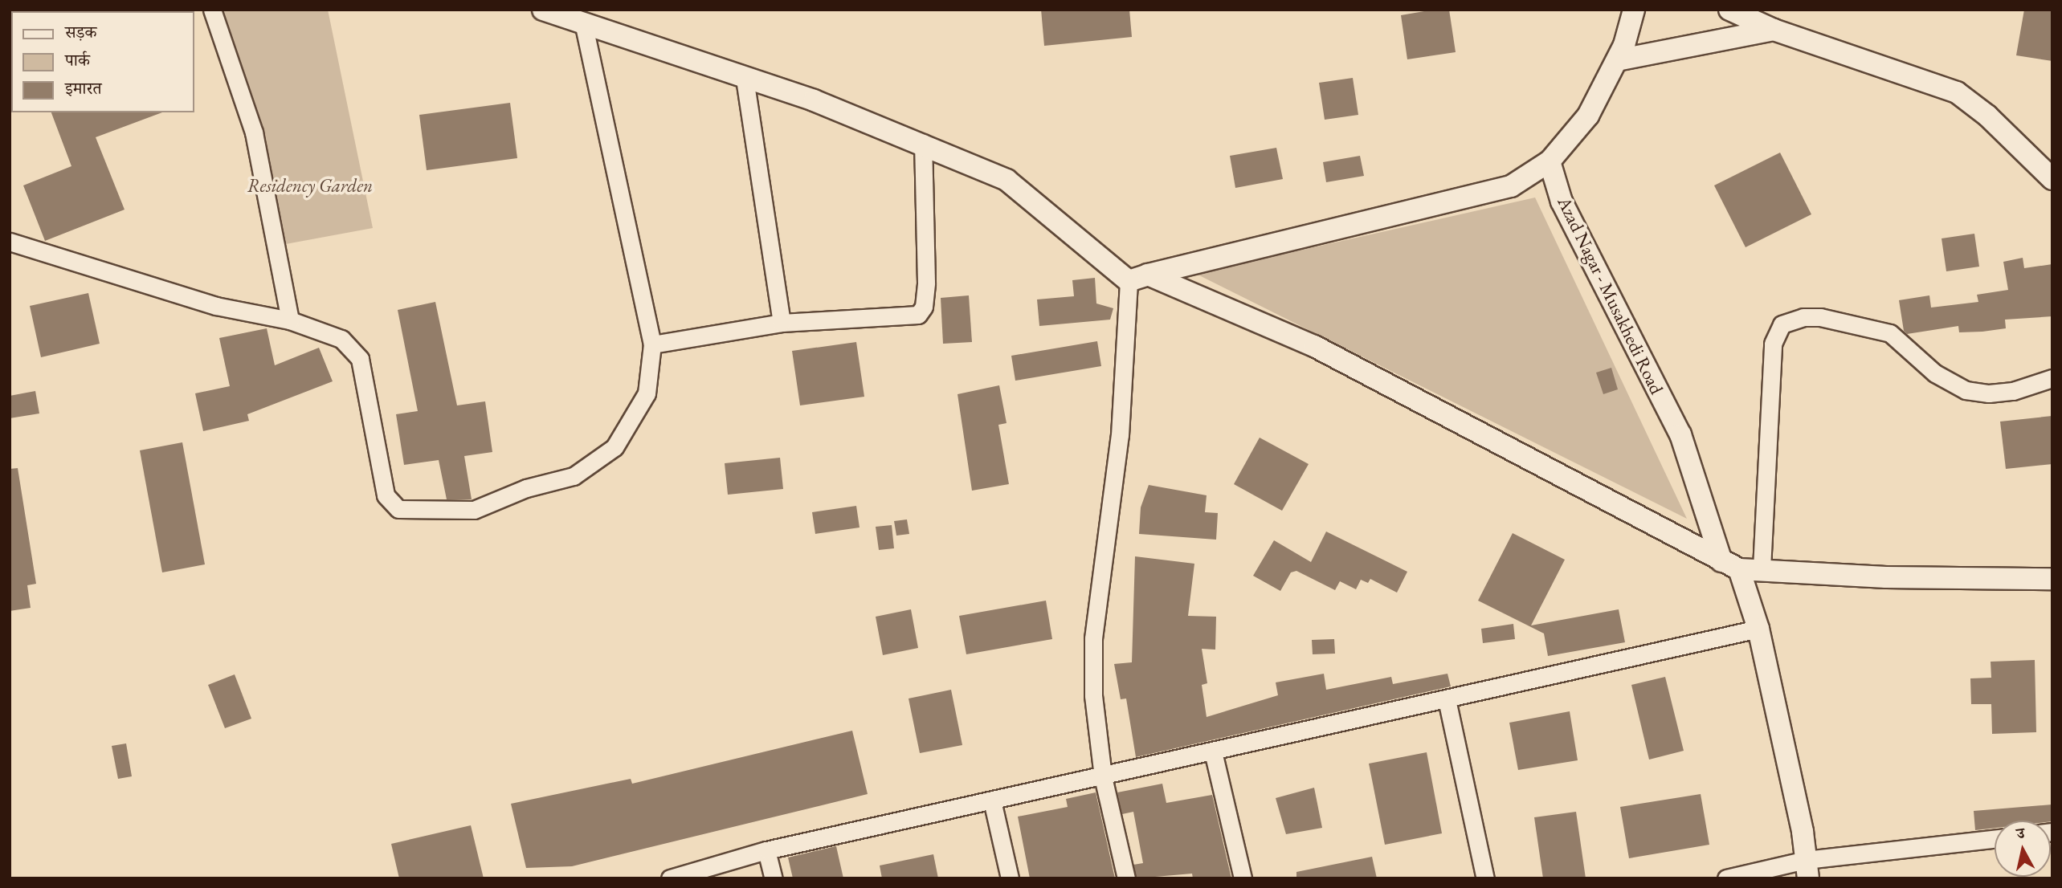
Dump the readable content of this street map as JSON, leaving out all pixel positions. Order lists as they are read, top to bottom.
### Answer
{
  "streets": {
    "street": ["Azad Nagar - Musakhedi Road"]
  },
  "parks": ["Residency Garden"],
  "legend": ["सड़क", "पार्क", "इमारत"],
  "north": "top"
}
